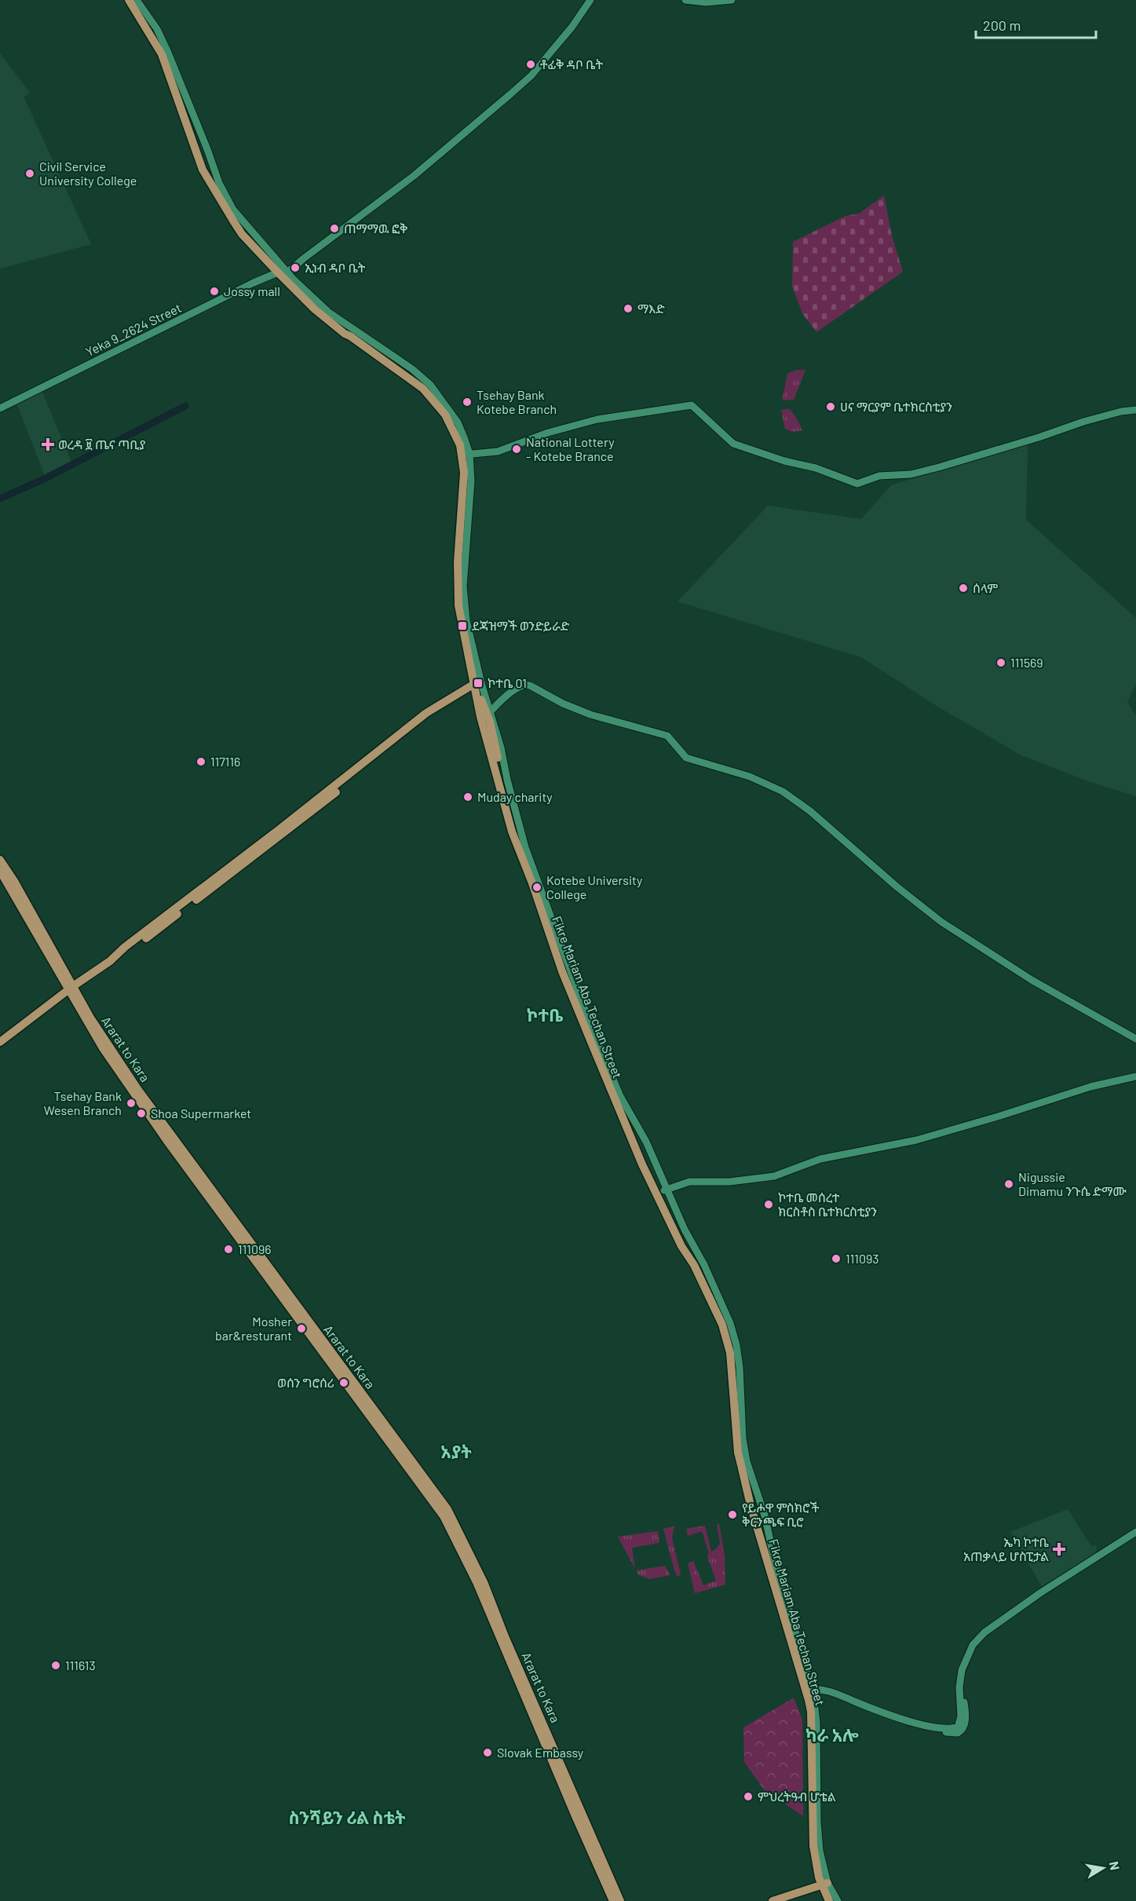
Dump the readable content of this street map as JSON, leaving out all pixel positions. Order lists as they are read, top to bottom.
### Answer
{
  "streets": {
    "main road": ["Fikre Mariam Aba Techan Street", "Ararat to Kara"],
    "street": ["Yeka 9_2624 Street"]
  },
  "crossings": [
    ["Yeka 9_2624 Street", "Fikre Mariam Aba Techan Street"]
  ],
  "districts": [
    "ኮተቤ",
    "አያት",
    "ካራ አሎ",
    "ስንሻይን ሪል ስቴት"
  ],
  "places": {
    "other": [
      "ቶፊቅ ዳቦ ቤት",
      "Civil Service University College",
      "ጠማማዉ ፎቅ",
      "ኢነብ ዳቦ ቤት",
      "Jossy mall",
      "ማእድ",
      "Tsehay Bank Kotebe Branch",
      "ሀና ማርያም ቤተክርስቲያን",
      "National Lottery - Kotebe Brance",
      "ሰላም",
      "111569",
      "117116",
      "Muday charity",
      "Kotebe University College",
      "Tsehay Bank Wesen Branch",
      "Shoa Supermarket",
      "Nigussie Dimamu ንጉሴ ድማሙ",
      "ኮተቤ መሰረተ ክርስቶስ ቤተክርስቲያን",
      "111096",
      "111093",
      "Mosher bar&resturant",
      "ወሰን ግሮሰሪ",
      "የይሖዋ ምስክሮች ቅርንጫፍ ቢሮ",
      "111613",
      "Slovak Embassy",
      "ምህረትዓብ ሆቴል"
    ],
    "health": ["ወረዳ ፱ ጤና ጣቢያ", "ኤካ ኮተቤ አጠቃላይ ሆስፒታል"],
    "transit": ["ደጃዝማች ወንድይራድ", "ኮተቤ 01"]
  },
  "scale_bar": "200 m",
  "north": "right"
}
